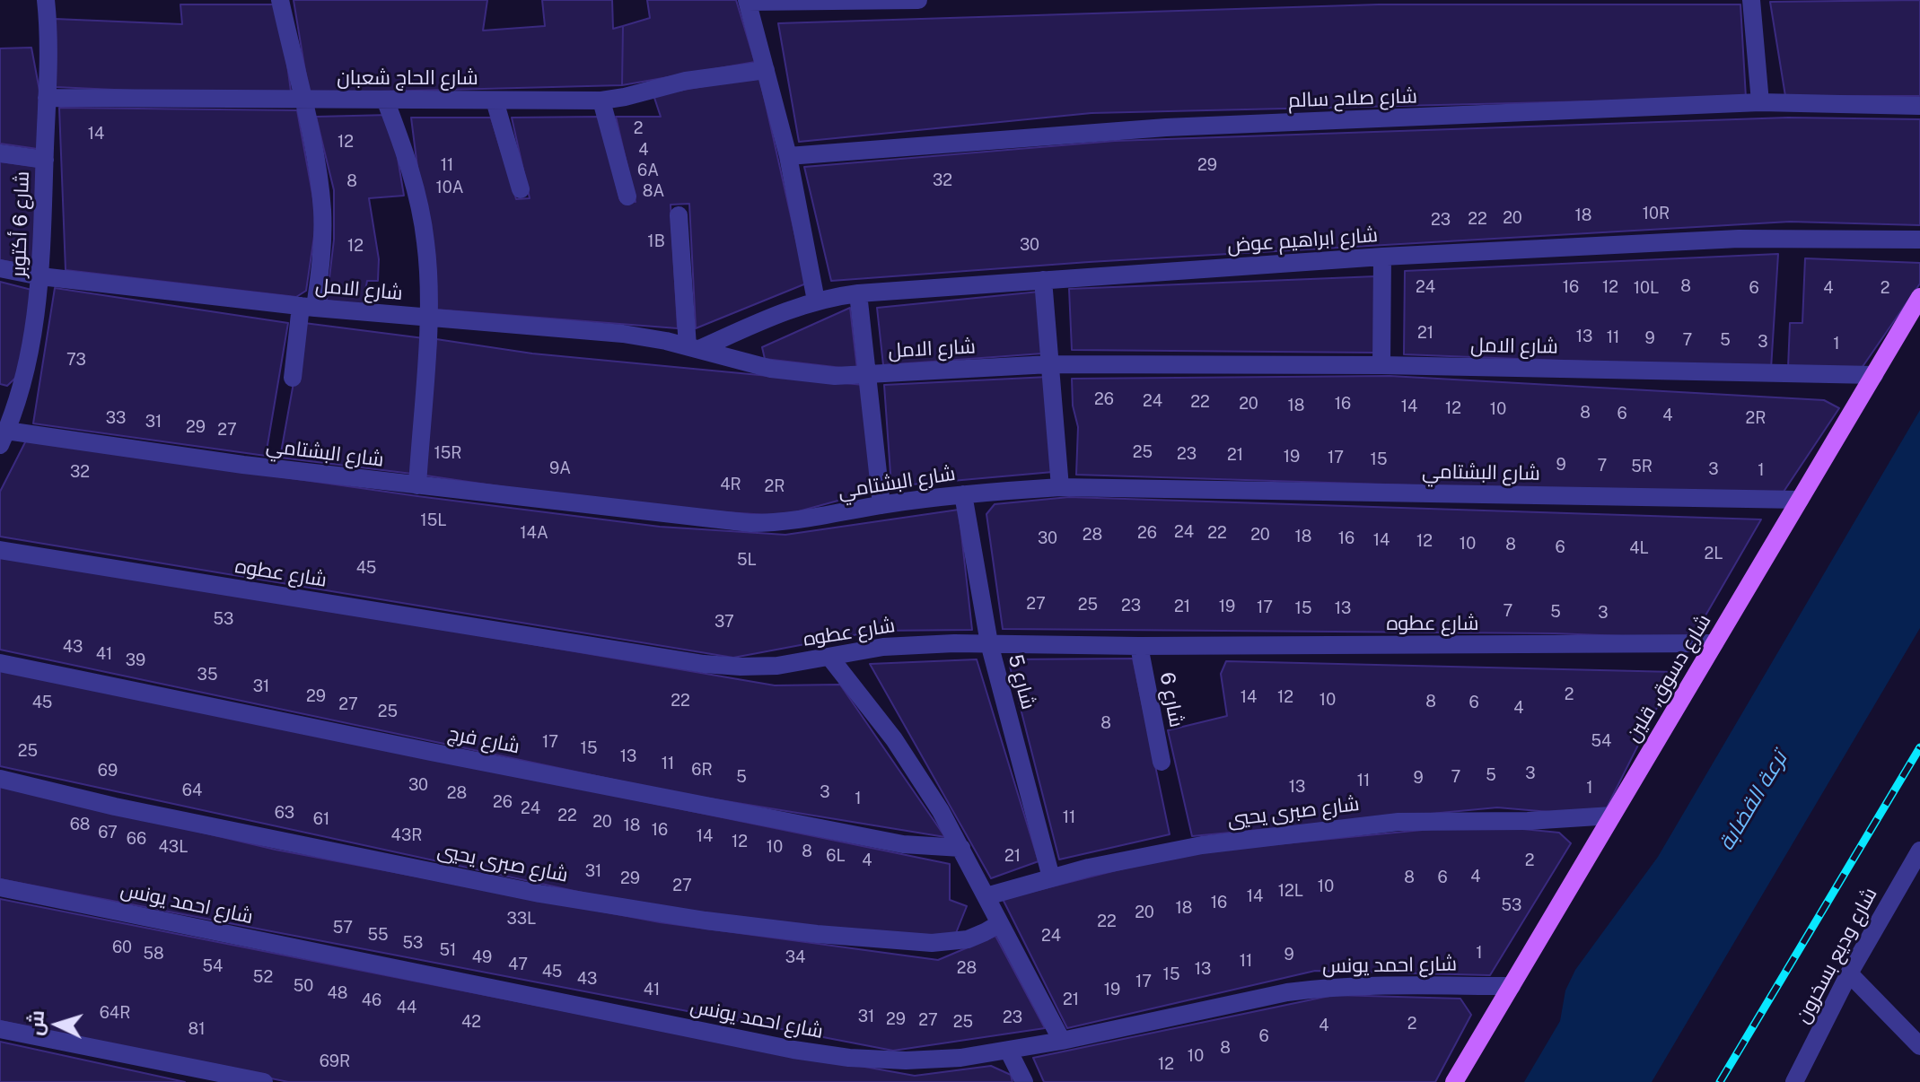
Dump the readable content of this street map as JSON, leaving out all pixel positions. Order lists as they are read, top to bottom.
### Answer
{
  "streets": {
    "main road": ["شارع دسوق, قلين"],
    "street": [
      "شارع الحاج شعبان",
      "شارع صلاح سالم",
      "شارع 6 أكتوبر",
      "شارع ابراهيم عوض",
      "شارع الامل",
      "شارع البشتامي",
      "شارع عطوه",
      "شارع 5",
      "شارع 6",
      "شارع فرج",
      "شارع صبرى يحيي",
      "شارع احمد يونس",
      "شارع وديع بسخرون"
    ]
  },
  "crossings": [
    ["شارع الحاج شعبان", "شارع 6 أكتوبر"],
    ["شارع 6 أكتوبر", "شارع الامل"],
    ["شارع 6 أكتوبر", "شارع البشتامي"],
    ["شارع ابراهيم عوض", "شارع الامل"],
    ["شارع الامل", "شارع دسوق, قلين"],
    ["شارع البشتامي", "شارع دسوق, قلين"],
    ["شارع البشتامي", "شارع 5"],
    ["شارع عطوه", "شارع دسوق, قلين"],
    ["شارع عطوه", "شارع 5"],
    ["شارع عطوه", "شارع 6"],
    ["شارع دسوق, قلين", "شارع صبرى يحيي"],
    ["شارع دسوق, قلين", "شارع احمد يونس"],
    ["شارع 5", "شارع صبرى يحيي"]
  ],
  "water": ["ترعة القضابة"],
  "house_numbers": [
    "2",
    "14",
    "12",
    "4",
    "11",
    "29",
    "6A",
    "32",
    "8",
    "10A",
    "8A",
    "10R",
    "18",
    "20",
    "22",
    "23",
    "1B",
    "30",
    "12",
    "8",
    "24",
    "16",
    "12",
    "10L",
    "6",
    "4",
    "2",
    "21",
    "13",
    "11",
    "9",
    "7",
    "5",
    "3",
    "1",
    "73",
    "26",
    "24",
    "22",
    "20",
    "16",
    "18",
    "14",
    "12",
    "10",
    "8",
    "6",
    "4",
    "33",
    "2R",
    "31",
    "29",
    "27",
    "25",
    "15R",
    "23",
    "21",
    "19",
    "17",
    "15",
    "9",
    "7",
    "5R",
    "9A",
    "3",
    "1",
    "32",
    "4R",
    "2R",
    "15L",
    "24",
    "14A",
    "26",
    "22",
    "28",
    "20",
    "18",
    "30",
    "16",
    "14",
    "12",
    "10",
    "8",
    "6",
    "4L",
    "2L",
    "5L",
    "45",
    "27",
    "25",
    "23",
    "21",
    "19",
    "17",
    "15",
    "13",
    "7",
    "5",
    "3",
    "53",
    "37",
    "43",
    "41",
    "39",
    "35",
    "31",
    "2",
    "29",
    "14",
    "12",
    "10",
    "22",
    "8",
    "45",
    "6",
    "27",
    "4",
    "25",
    "8",
    "54",
    "17",
    "15",
    "25",
    "13",
    "11",
    "6R",
    "69",
    "3",
    "5",
    "5",
    "7",
    "9",
    "11",
    "30",
    "13",
    "1",
    "64",
    "3",
    "28",
    "1",
    "26",
    "24",
    "63",
    "22",
    "11",
    "61",
    "20",
    "68",
    "18",
    "16",
    "67",
    "43R",
    "14",
    "66",
    "12",
    "43L",
    "10",
    "8",
    "6L",
    "21",
    "4",
    "2",
    "31",
    "4",
    "8",
    "6",
    "29",
    "27",
    "10",
    "12L",
    "14",
    "16",
    "53",
    "18",
    "20",
    "33L",
    "22",
    "57",
    "55",
    "24",
    "53",
    "60",
    "51",
    "1",
    "58",
    "9",
    "49",
    "34",
    "11",
    "47",
    "54",
    "28",
    "13",
    "45",
    "15",
    "52",
    "43",
    "17",
    "50",
    "41",
    "19",
    "48",
    "21",
    "46",
    "44",
    "64R",
    "31",
    "23",
    "29",
    "27",
    "42",
    "25",
    "2",
    "4",
    "81",
    "6",
    "8",
    "10",
    "69R",
    "12"
  ],
  "north": "left"
}
